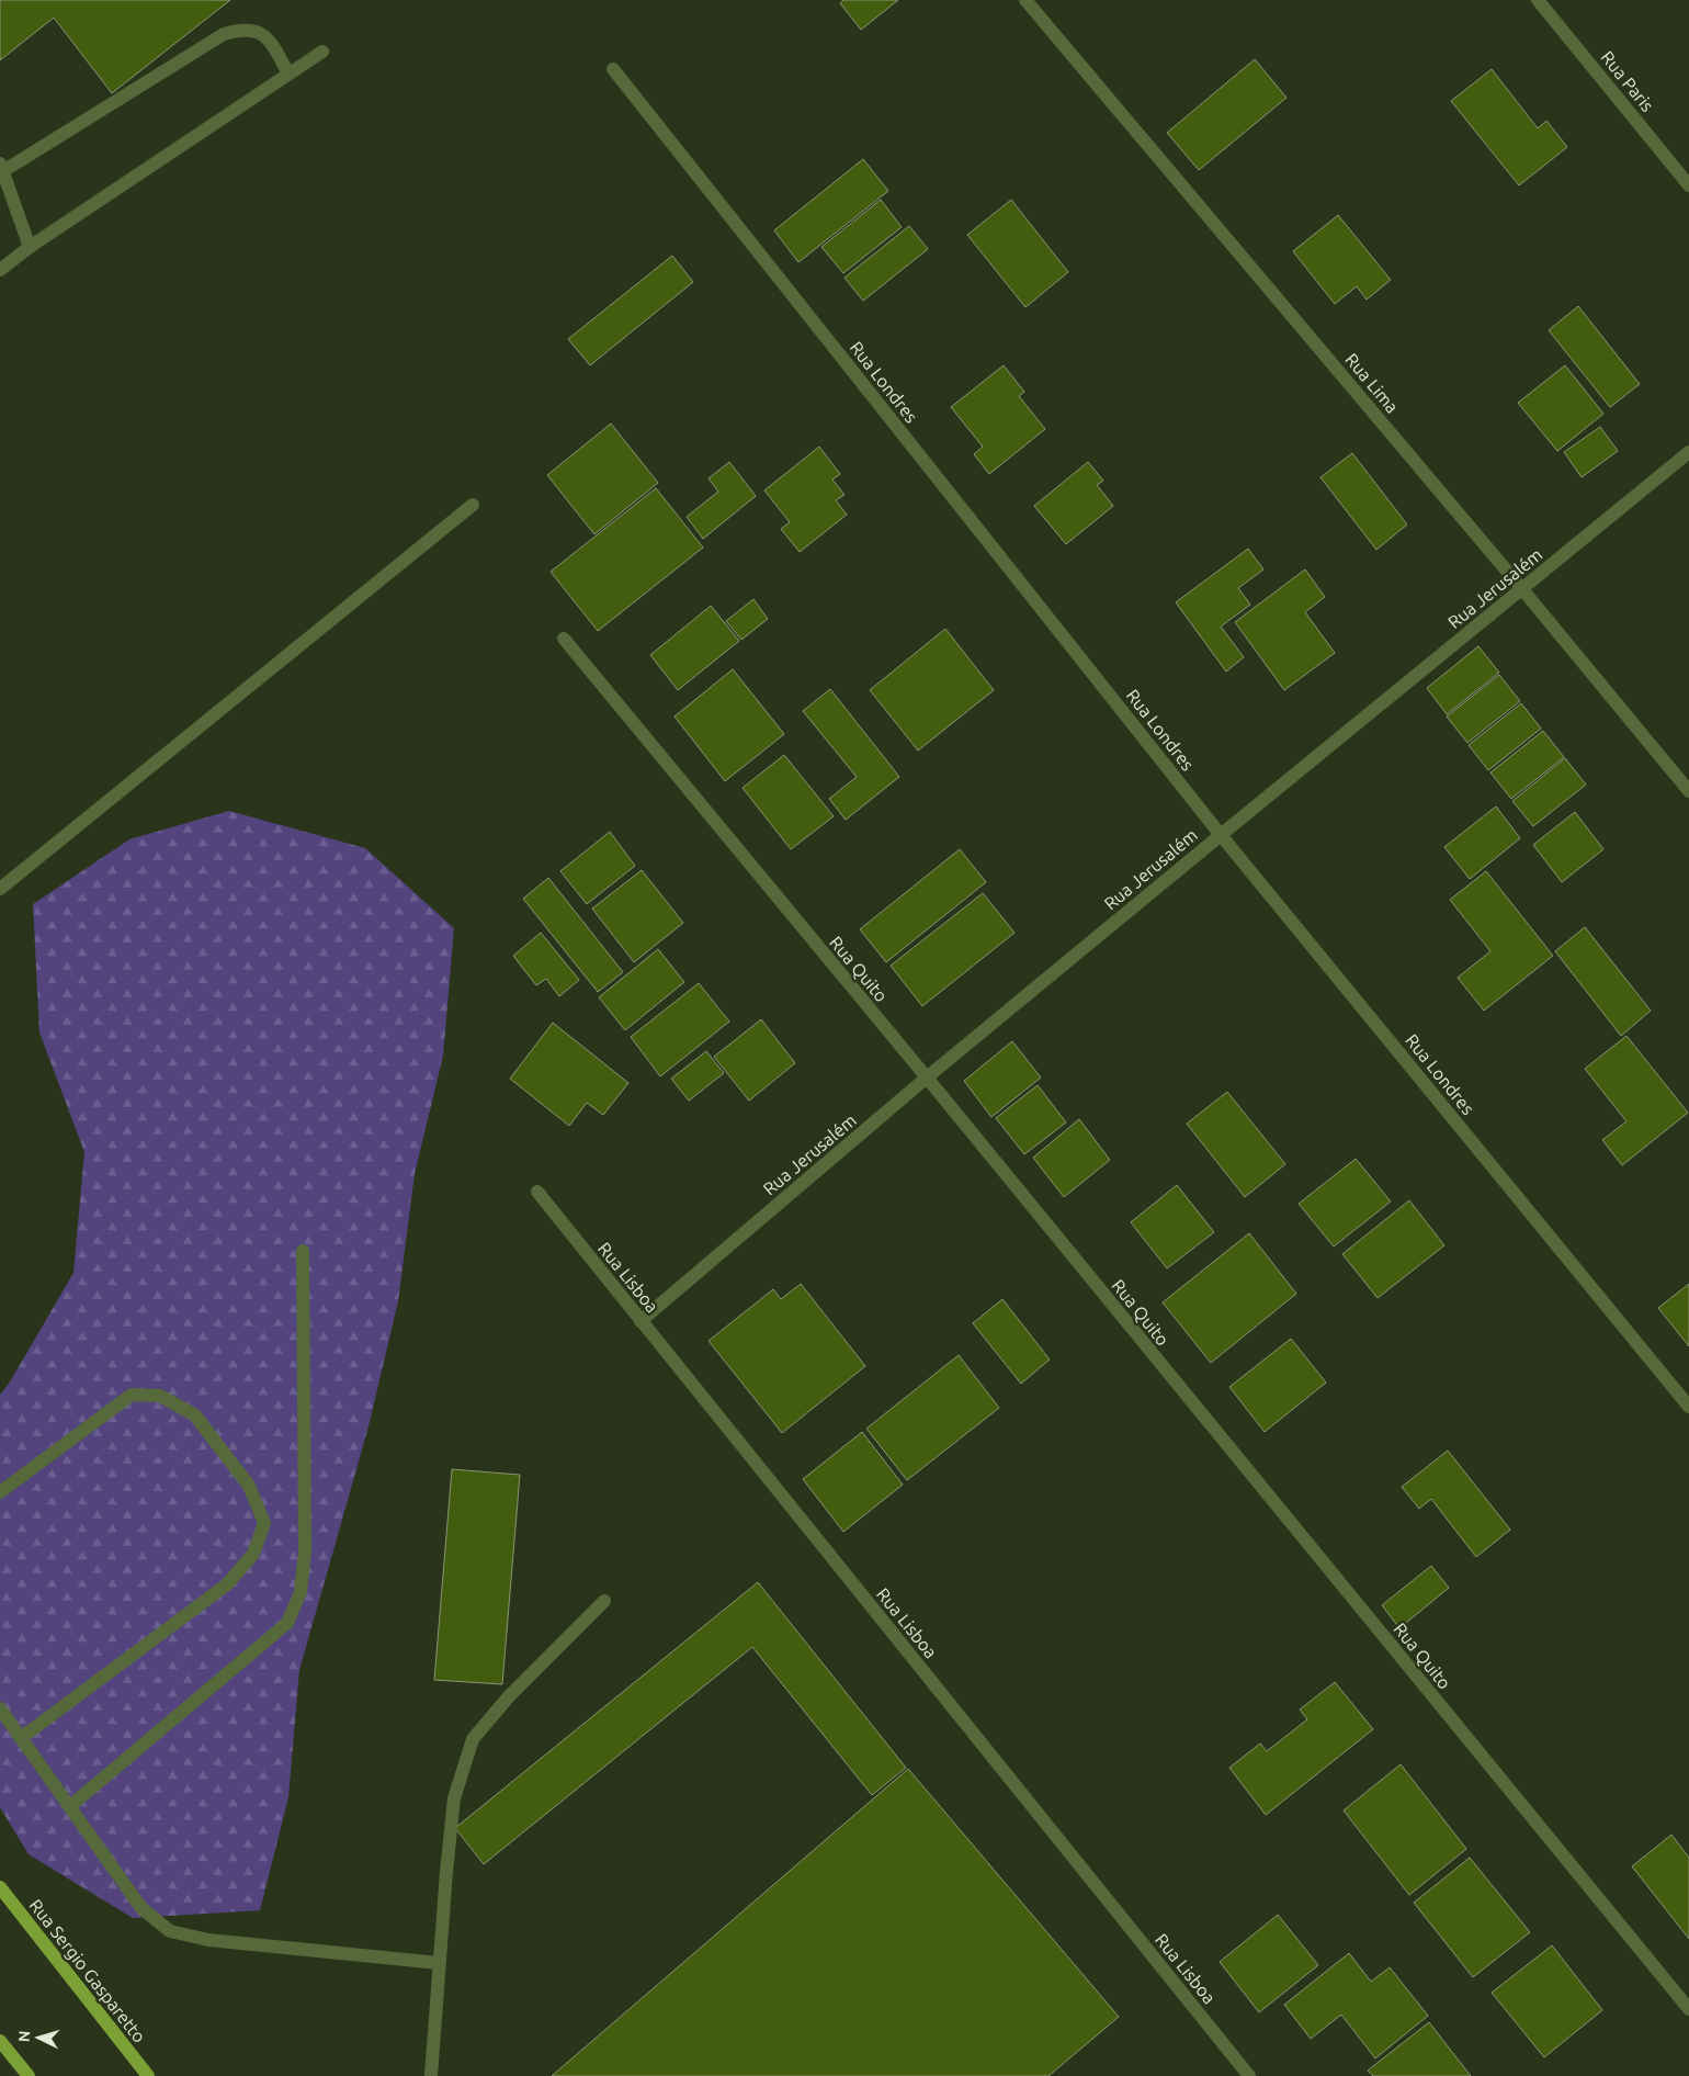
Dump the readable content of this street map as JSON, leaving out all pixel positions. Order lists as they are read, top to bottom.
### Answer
{
  "streets": {
    "main road": ["Rua Sergio Gasparetto"],
    "street": [
      "Rua Paris",
      "Rua Londres",
      "Rua Lima",
      "Rua Jerusalém",
      "Rua Quito",
      "Rua Lisboa"
    ]
  },
  "crossings": [
    ["Rua Londres", "Rua Jerusalém"],
    ["Rua Lima", "Rua Jerusalém"],
    ["Rua Jerusalém", "Rua Quito"],
    ["Rua Jerusalém", "Rua Lisboa"]
  ],
  "north": "left"
}
